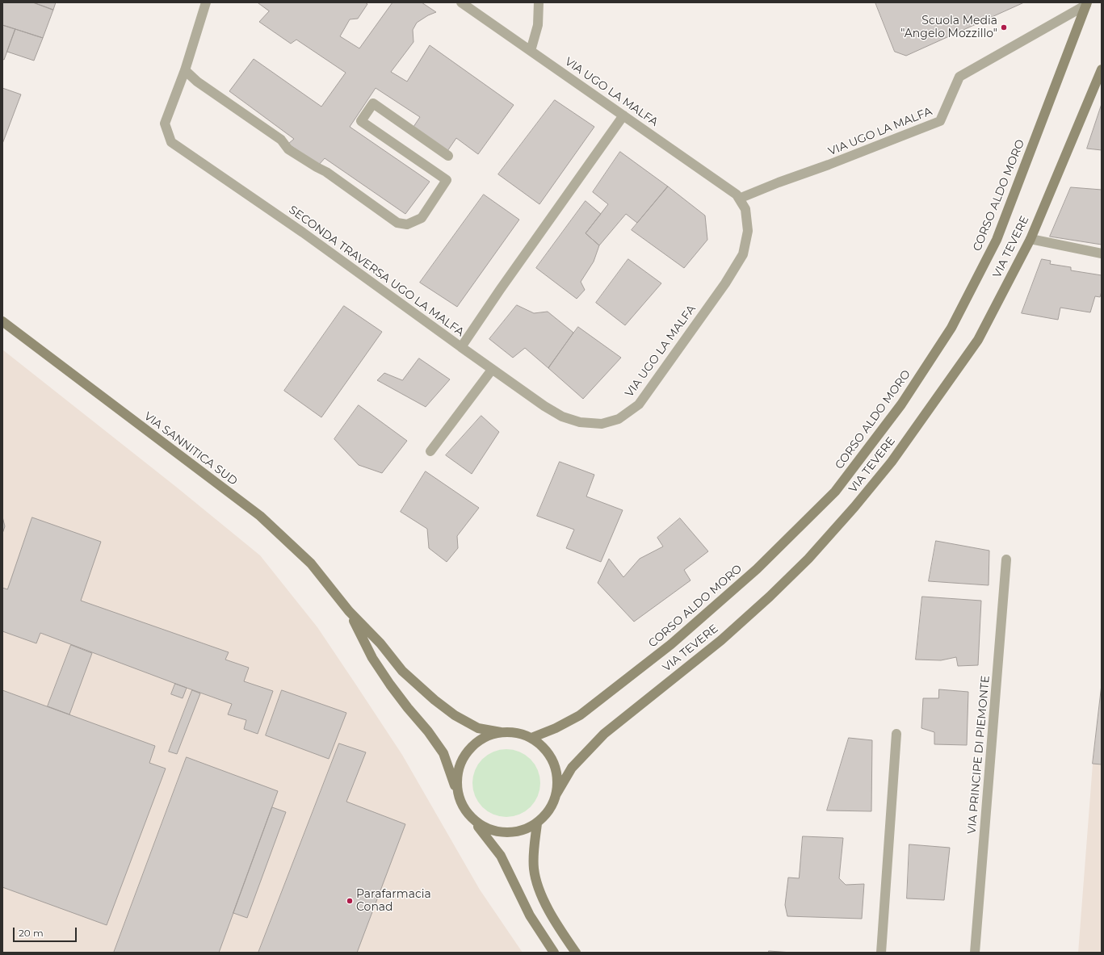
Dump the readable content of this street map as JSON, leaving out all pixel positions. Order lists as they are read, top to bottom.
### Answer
{
  "streets": {
    "street": [
      "VIA UGO LA MALFA",
      "CORSO ALDO MORO",
      "VIA TEVERE",
      "SECONDA TRAVERSA UGO LA MALFA",
      "VIA SANNITICA SUD",
      "VIA PRINCIPE DI PIEMONTE"
    ]
  },
  "crossings": [
    ["VIA UGO LA MALFA", "CORSO ALDO MORO"],
    ["VIA UGO LA MALFA", "SECONDA TRAVERSA UGO LA MALFA"],
    ["CORSO ALDO MORO", "VIA TEVERE"],
    ["CORSO ALDO MORO", "VIA SANNITICA SUD"],
    ["VIA TEVERE", "VIA SANNITICA SUD"]
  ],
  "places": ["Scuola Media \"Angelo Mozzillo\"", "Parafarmacia Conad"],
  "scale_bar": "20 m"
}
